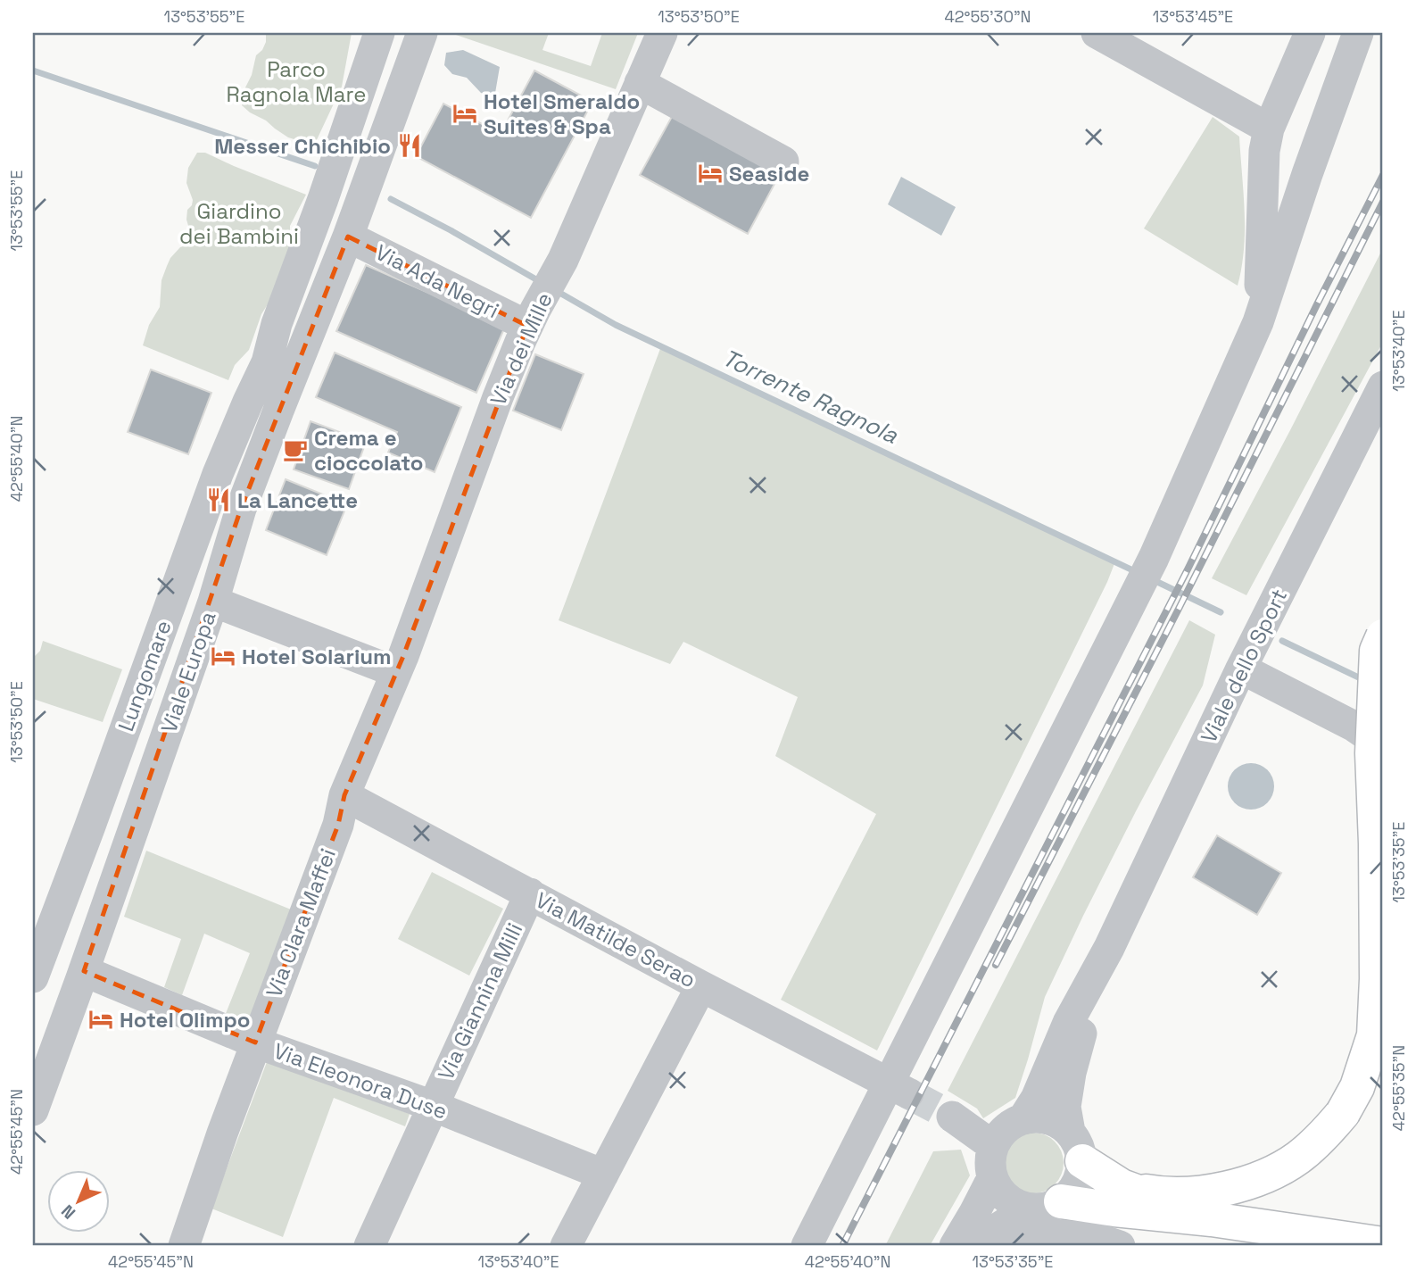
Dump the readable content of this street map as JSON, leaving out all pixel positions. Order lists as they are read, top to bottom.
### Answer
{
  "streets": {
    "street": [
      "Via Ada Negri",
      "Via dei Mille",
      "Viale dello Sport",
      "Viale Europa",
      "Lungomare",
      "Via Clara Maffei",
      "Via Matilde Serao",
      "Via Giannina Milli",
      "Via Eleonora Duse"
    ]
  },
  "crossings": [
    ["Via Ada Negri", "Via dei Mille"],
    ["Via Ada Negri", "Viale Europa"],
    ["Via dei Mille", "Via Clara Maffei"],
    ["Viale Europa", "Via Eleonora Duse"],
    ["Via Clara Maffei", "Via Matilde Serao"],
    ["Via Clara Maffei", "Via Eleonora Duse"],
    ["Via Matilde Serao", "Via Giannina Milli"],
    ["Via Giannina Milli", "Via Eleonora Duse"]
  ],
  "water": ["Torrente Ragnola"],
  "parks": ["Parco Ragnola Mare", "Giardino dei Bambini"],
  "places": {
    "hotel": [
      "Hotel Smeraldo Suites & Spa",
      "Seaside",
      "Hotel Solarium",
      "Hotel Olimpo"
    ],
    "restaurant": ["Messer Chichibio", "La Lancette"],
    "cafe": ["Crema e cioccolato"]
  },
  "north": "bottom left",
  "coordinates": [
    "13°53'55\"E",
    "13°53'50\"E",
    "42°55'30\"N",
    "13°53'45\"E",
    "13°53'40\"E",
    "42°55'40\"N",
    "13°53'35\"E",
    "42°55'35\"N",
    "42°55'45\"N"
  ]
}
